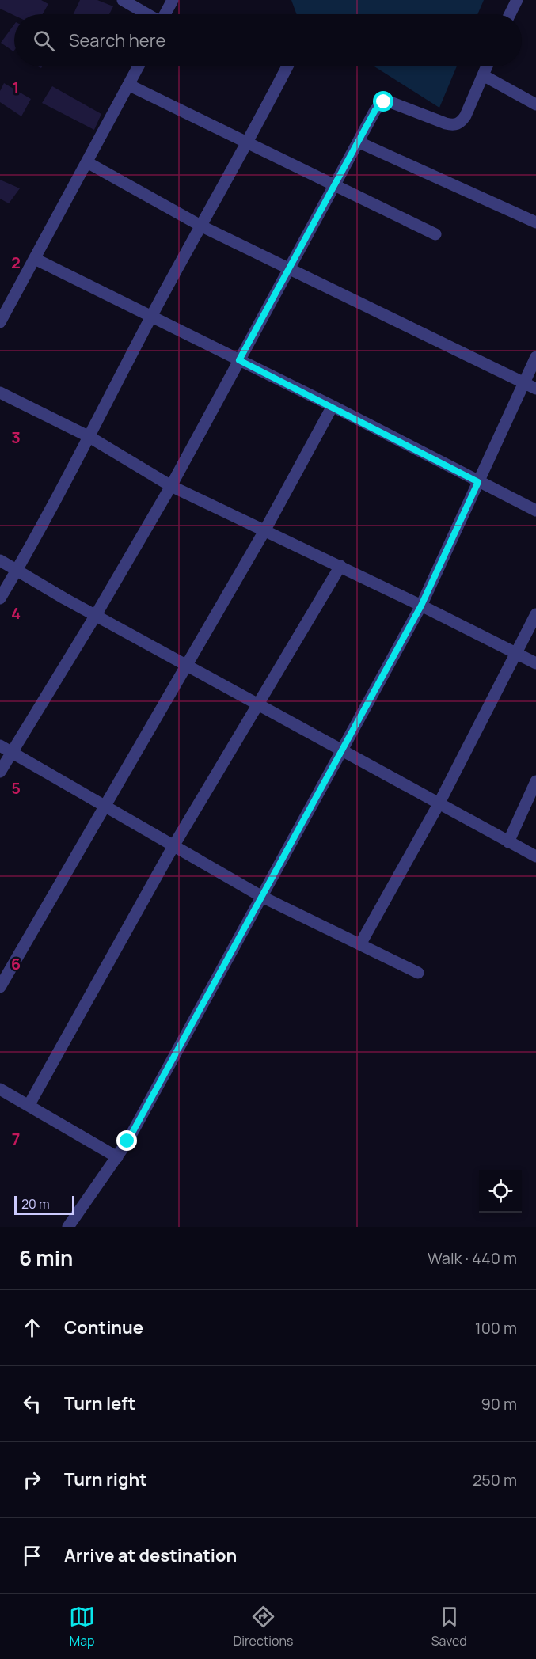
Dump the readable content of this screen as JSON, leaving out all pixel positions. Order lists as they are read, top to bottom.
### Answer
{
  "scale_bar": "20 m",
  "page": {
    "search": "Search here",
    "scale": "20 m",
    "heading": ["6 min", "Walk · 440 m"],
    "list": [
      ["Continue", "100 m"],
      ["Turn left", "90 m"],
      ["Turn right", "250 m"],
      "Arrive at destination"
    ],
    "nav": ["Map", "Directions", "Saved"]
  },
  "grid": {
    "rows": [
      "1",
      "2",
      "3",
      "4",
      "5",
      "6",
      "7"
    ]
  }
}
